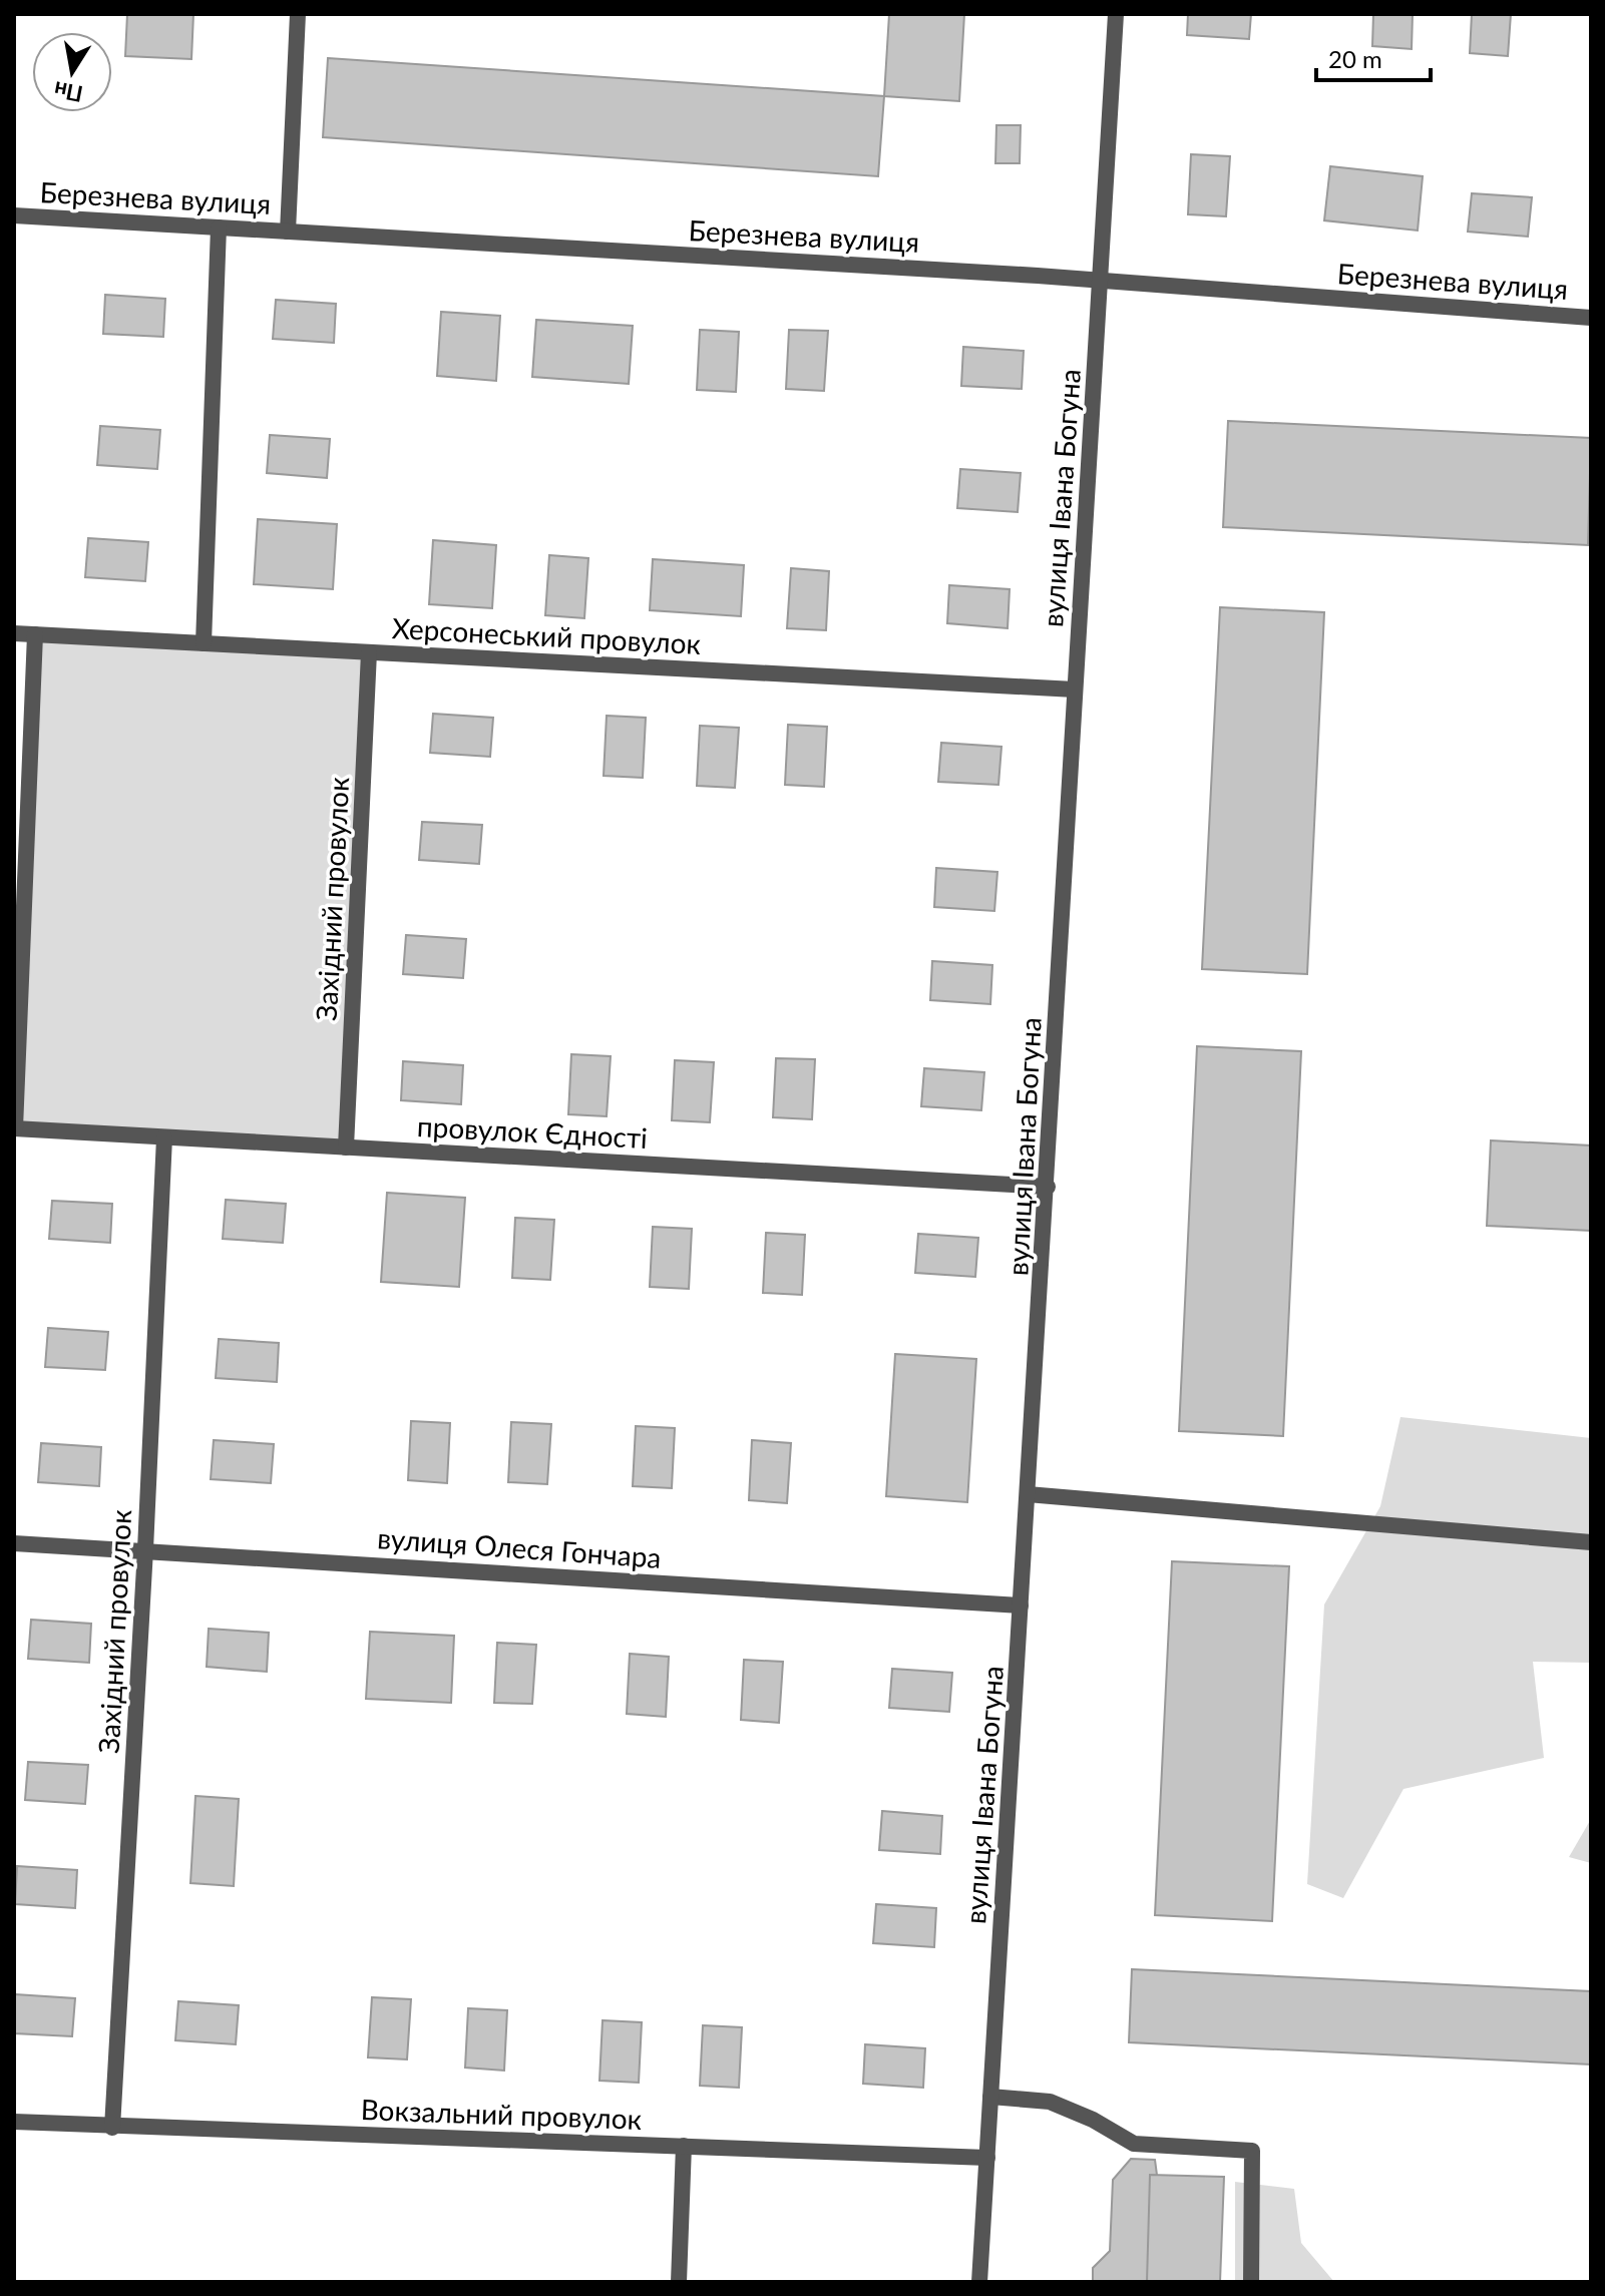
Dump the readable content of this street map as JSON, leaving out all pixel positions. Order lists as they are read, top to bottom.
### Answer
{
  "streets": {
    "street": [
      "Березнева вулиця",
      "вулиця Івана Богуна",
      "Херсонеський провулок",
      "Західний провулок",
      "провулок Єдності",
      "вулиця Олеся Гончара",
      "Вокзальний провулок"
    ]
  },
  "crossings": [
    ["Березнева вулиця", "вулиця Івана Богуна"],
    ["вулиця Івана Богуна", "Херсонеський провулок"],
    ["вулиця Івана Богуна", "провулок Єдності"],
    ["вулиця Івана Богуна", "вулиця Олеся Гончара"],
    ["вулиця Івана Богуна", "Вокзальний провулок"],
    ["Херсонеський провулок", "Західний провулок"],
    ["Західний провулок", "провулок Єдності"],
    ["Західний провулок", "вулиця Олеся Гончара"],
    ["Західний провулок", "Вокзальний провулок"]
  ],
  "scale_bar": "20 m",
  "north": "bottom"
}
